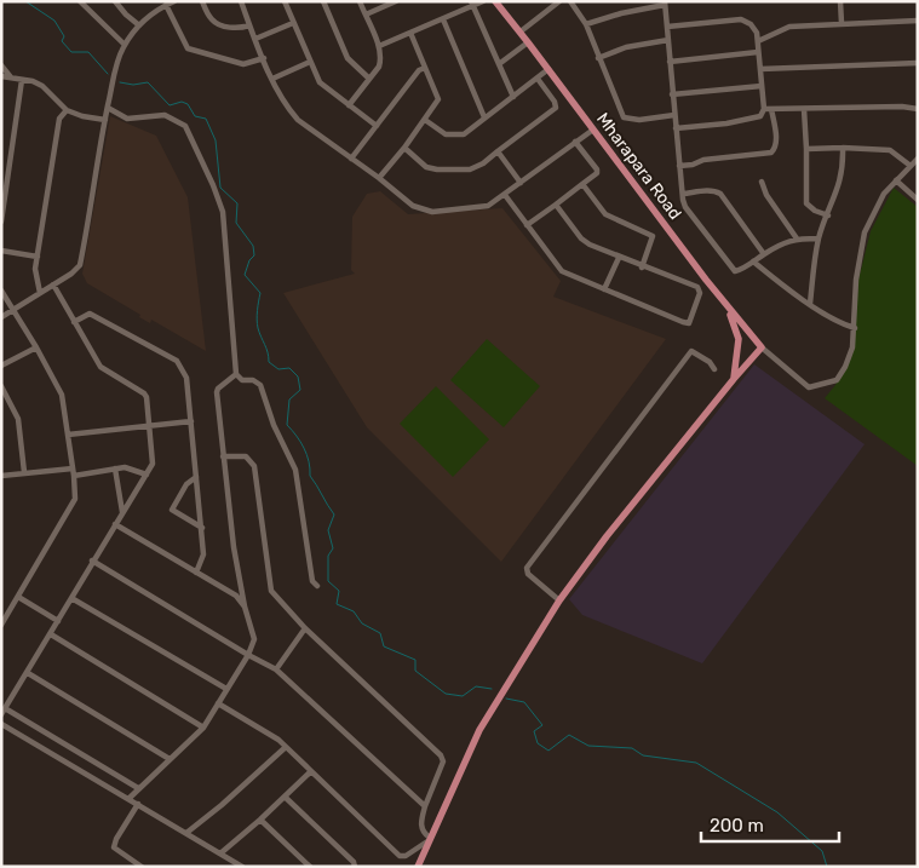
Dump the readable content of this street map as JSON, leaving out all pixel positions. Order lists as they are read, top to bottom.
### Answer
{
  "streets": {
    "main road": ["Mharapara Road"]
  },
  "scale_bar": "200 m"
}
